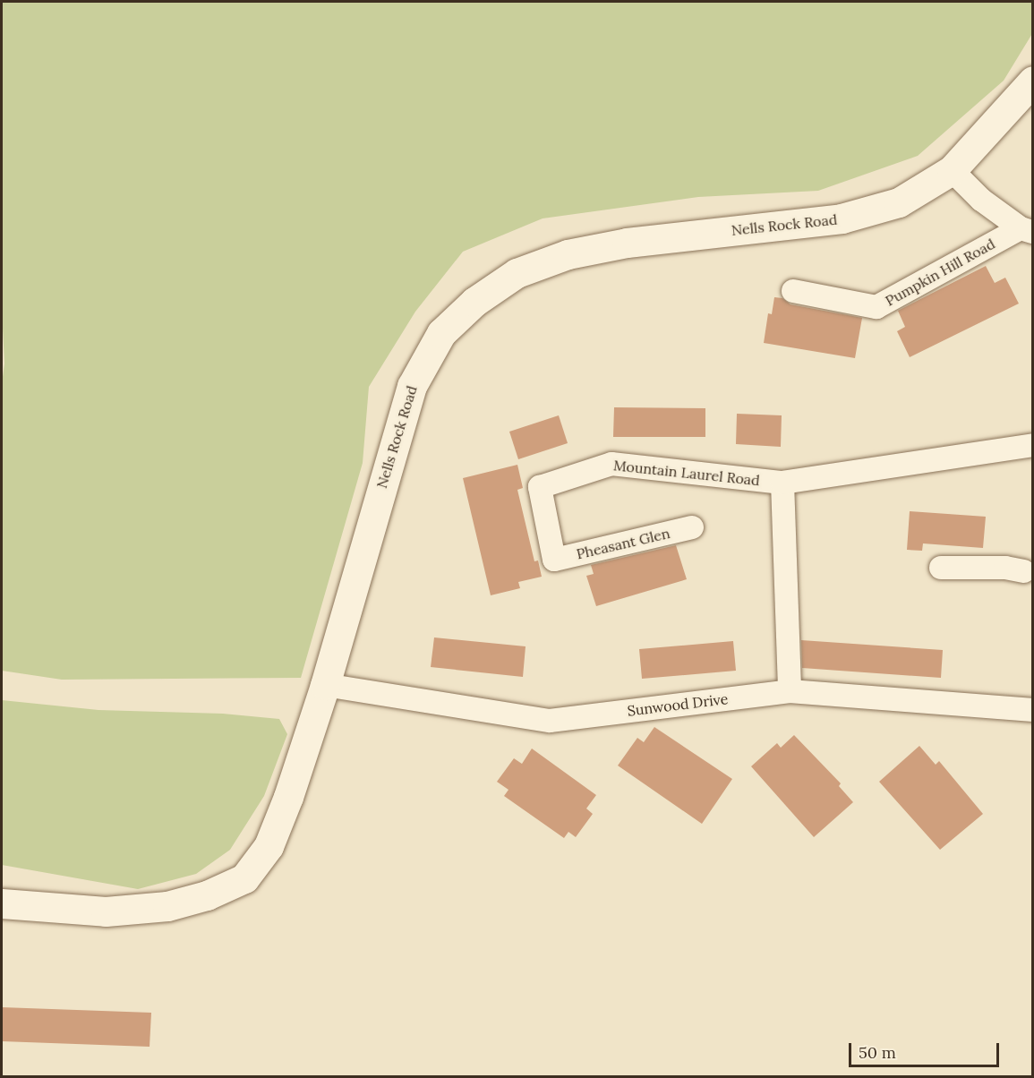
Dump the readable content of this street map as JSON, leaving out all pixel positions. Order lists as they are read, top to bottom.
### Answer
{
  "streets": {
    "main road": ["Nells Rock Road"],
    "street": [
      "Pumpkin Hill Road",
      "Mountain Laurel Road",
      "Pheasant Glen",
      "Sunwood Drive"
    ]
  },
  "crossings": [
    ["Nells Rock Road", "Sunwood Drive"],
    ["Mountain Laurel Road", "Pheasant Glen"]
  ],
  "scale_bar": "50 m"
}
